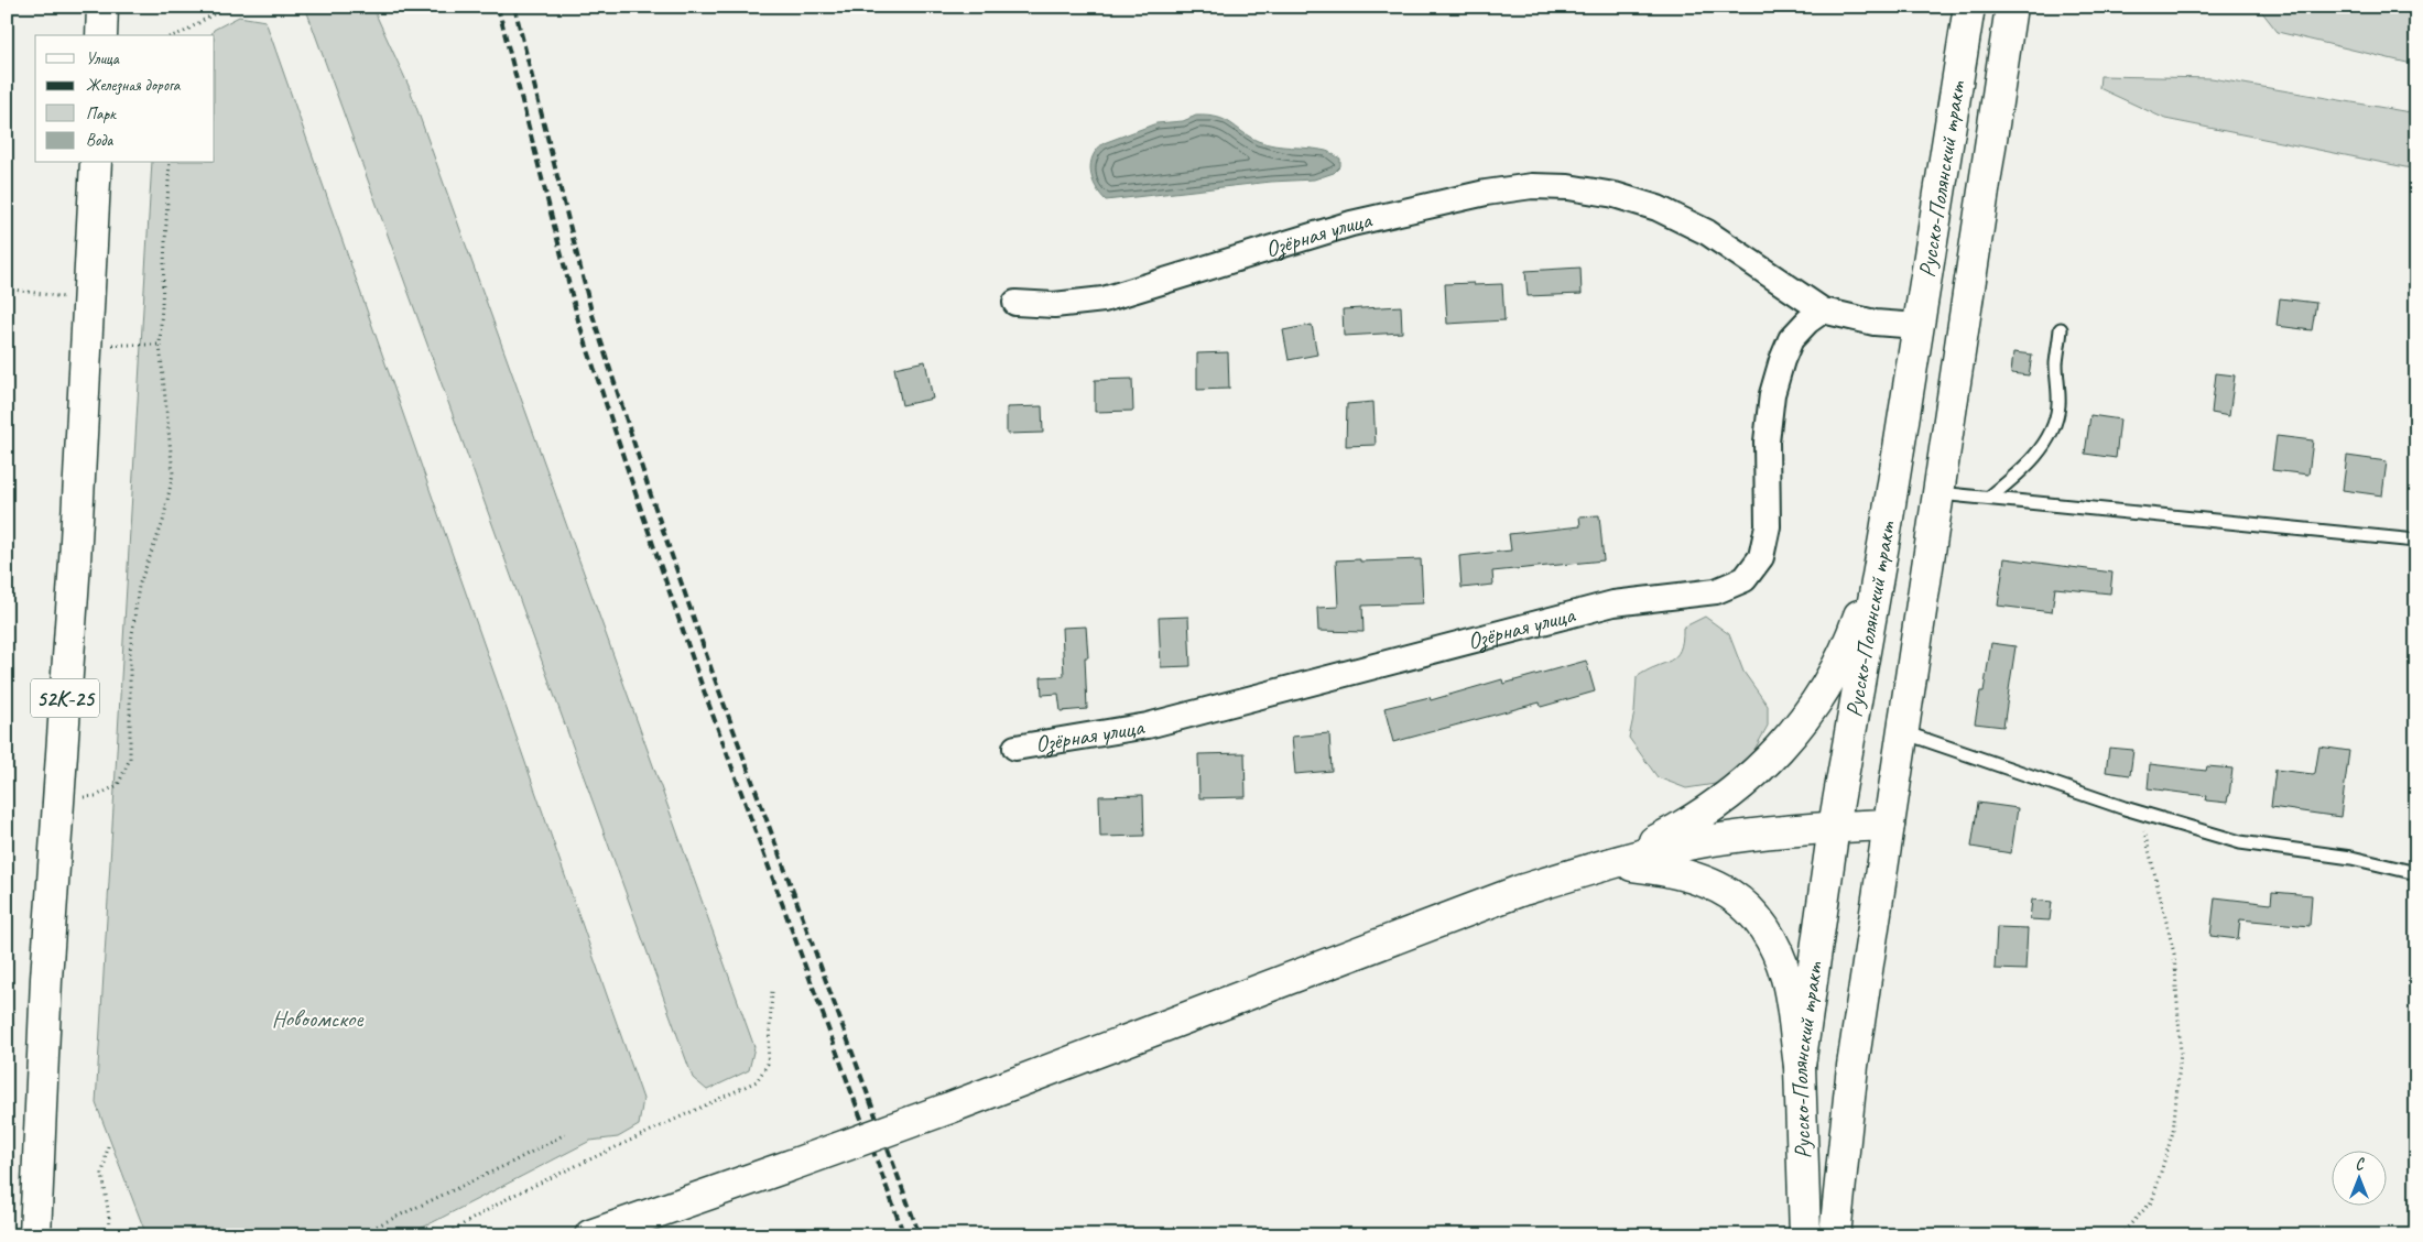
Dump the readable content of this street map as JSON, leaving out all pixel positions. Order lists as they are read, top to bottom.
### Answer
{
  "streets": {
    "main road": ["Русско-Полянский тракт", "52К-25"],
    "street": ["Озёрная улица"]
  },
  "crossings": [
    ["Русско-Полянский тракт", "Озёрная улица"]
  ],
  "parks": ["Новоомское"],
  "legend": [
    "Улица",
    "Железная дорога",
    "Парк",
    "Вода"
  ],
  "north": "top"
}
